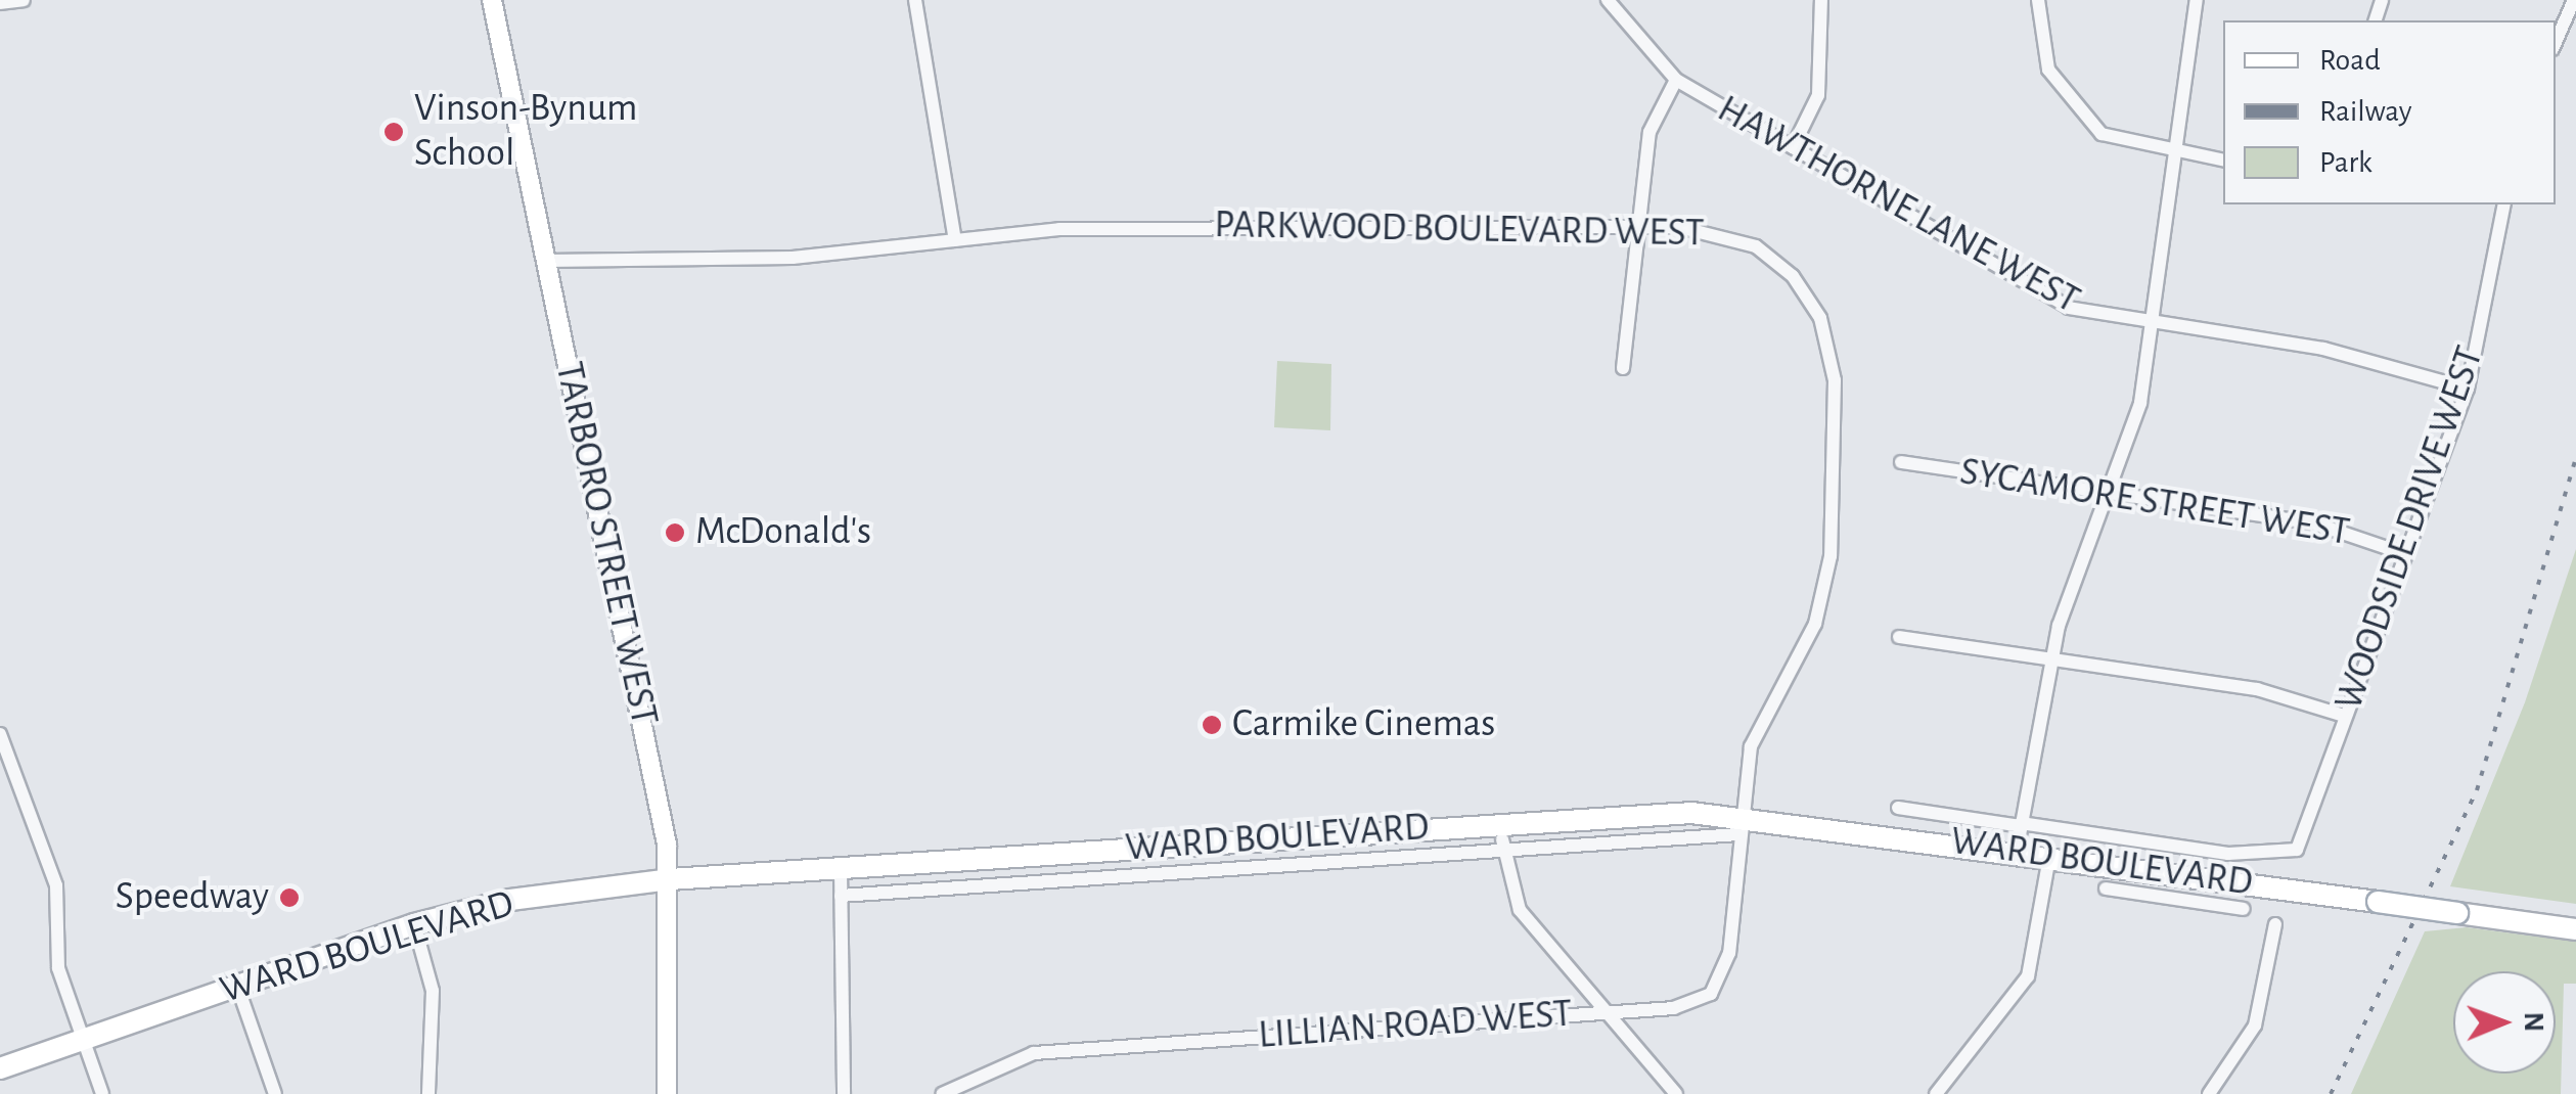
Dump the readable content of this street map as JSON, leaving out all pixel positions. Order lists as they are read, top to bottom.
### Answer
{
  "streets": {
    "main road": ["TARBORO STREET WEST", "WARD BOULEVARD"],
    "street": [
      "HAWTHORNE LANE WEST",
      "PARKWOOD BOULEVARD WEST",
      "SYCAMORE STREET WEST",
      "WOODSIDE DRIVE WEST",
      "LILLIAN ROAD WEST"
    ]
  },
  "crossings": [
    ["HAWTHORNE LANE WEST", "WOODSIDE DRIVE WEST"],
    ["PARKWOOD BOULEVARD WEST", "TARBORO STREET WEST"],
    ["PARKWOOD BOULEVARD WEST", "WARD BOULEVARD"],
    ["PARKWOOD BOULEVARD WEST", "LILLIAN ROAD WEST"],
    ["SYCAMORE STREET WEST", "WOODSIDE DRIVE WEST"],
    ["TARBORO STREET WEST", "WARD BOULEVARD"],
    ["WARD BOULEVARD", "LILLIAN ROAD WEST"]
  ],
  "places": [
    "Vinson-Bynum School",
    "McDonald's",
    "Carmike Cinemas",
    "Speedway"
  ],
  "legend": ["Road", "Railway", "Park"],
  "north": "right"
}
